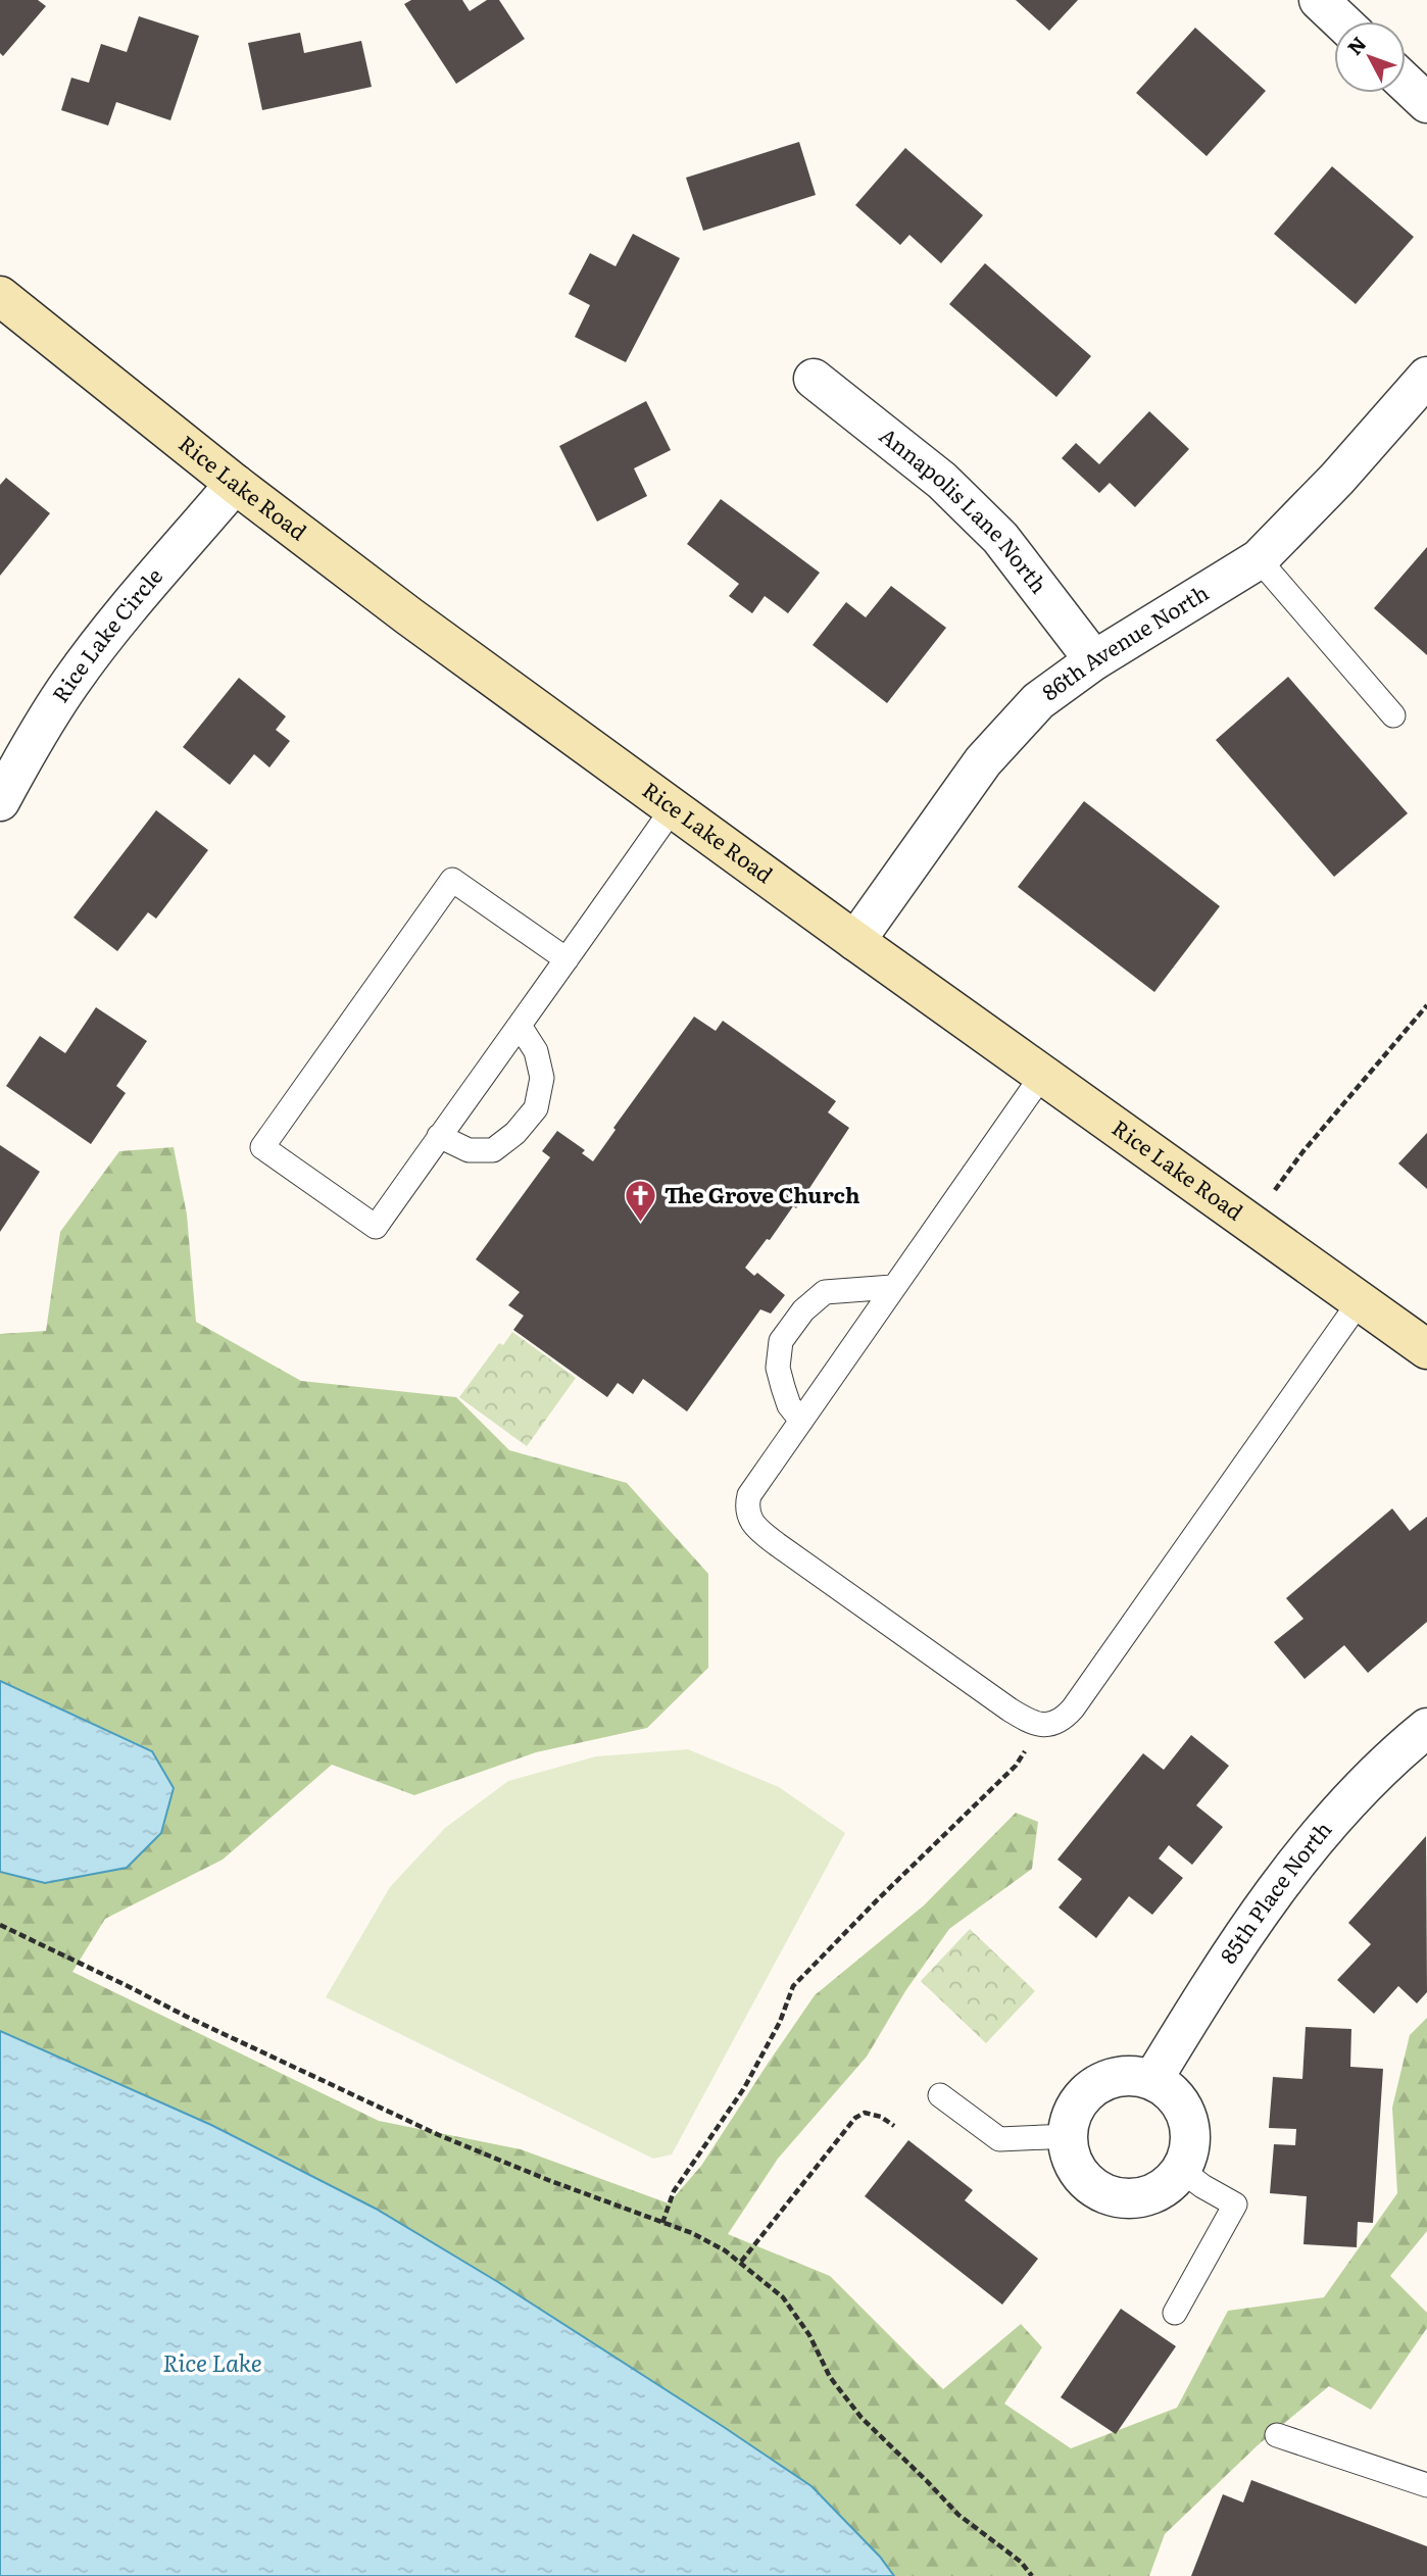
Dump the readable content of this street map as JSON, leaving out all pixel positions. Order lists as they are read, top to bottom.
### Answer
{
  "streets": {
    "street": [
      "Rice Lake Road",
      "Annapolis Lane North",
      "Rice Lake Circle",
      "86th Avenue North",
      "85th Place North"
    ]
  },
  "crossings": [
    ["Rice Lake Road", "Rice Lake Circle"],
    ["Rice Lake Road", "86th Avenue North"],
    ["Annapolis Lane North", "86th Avenue North"]
  ],
  "water": ["Rice Lake"],
  "places": {
    "church": ["The Grove Church"]
  },
  "north": "top left"
}
